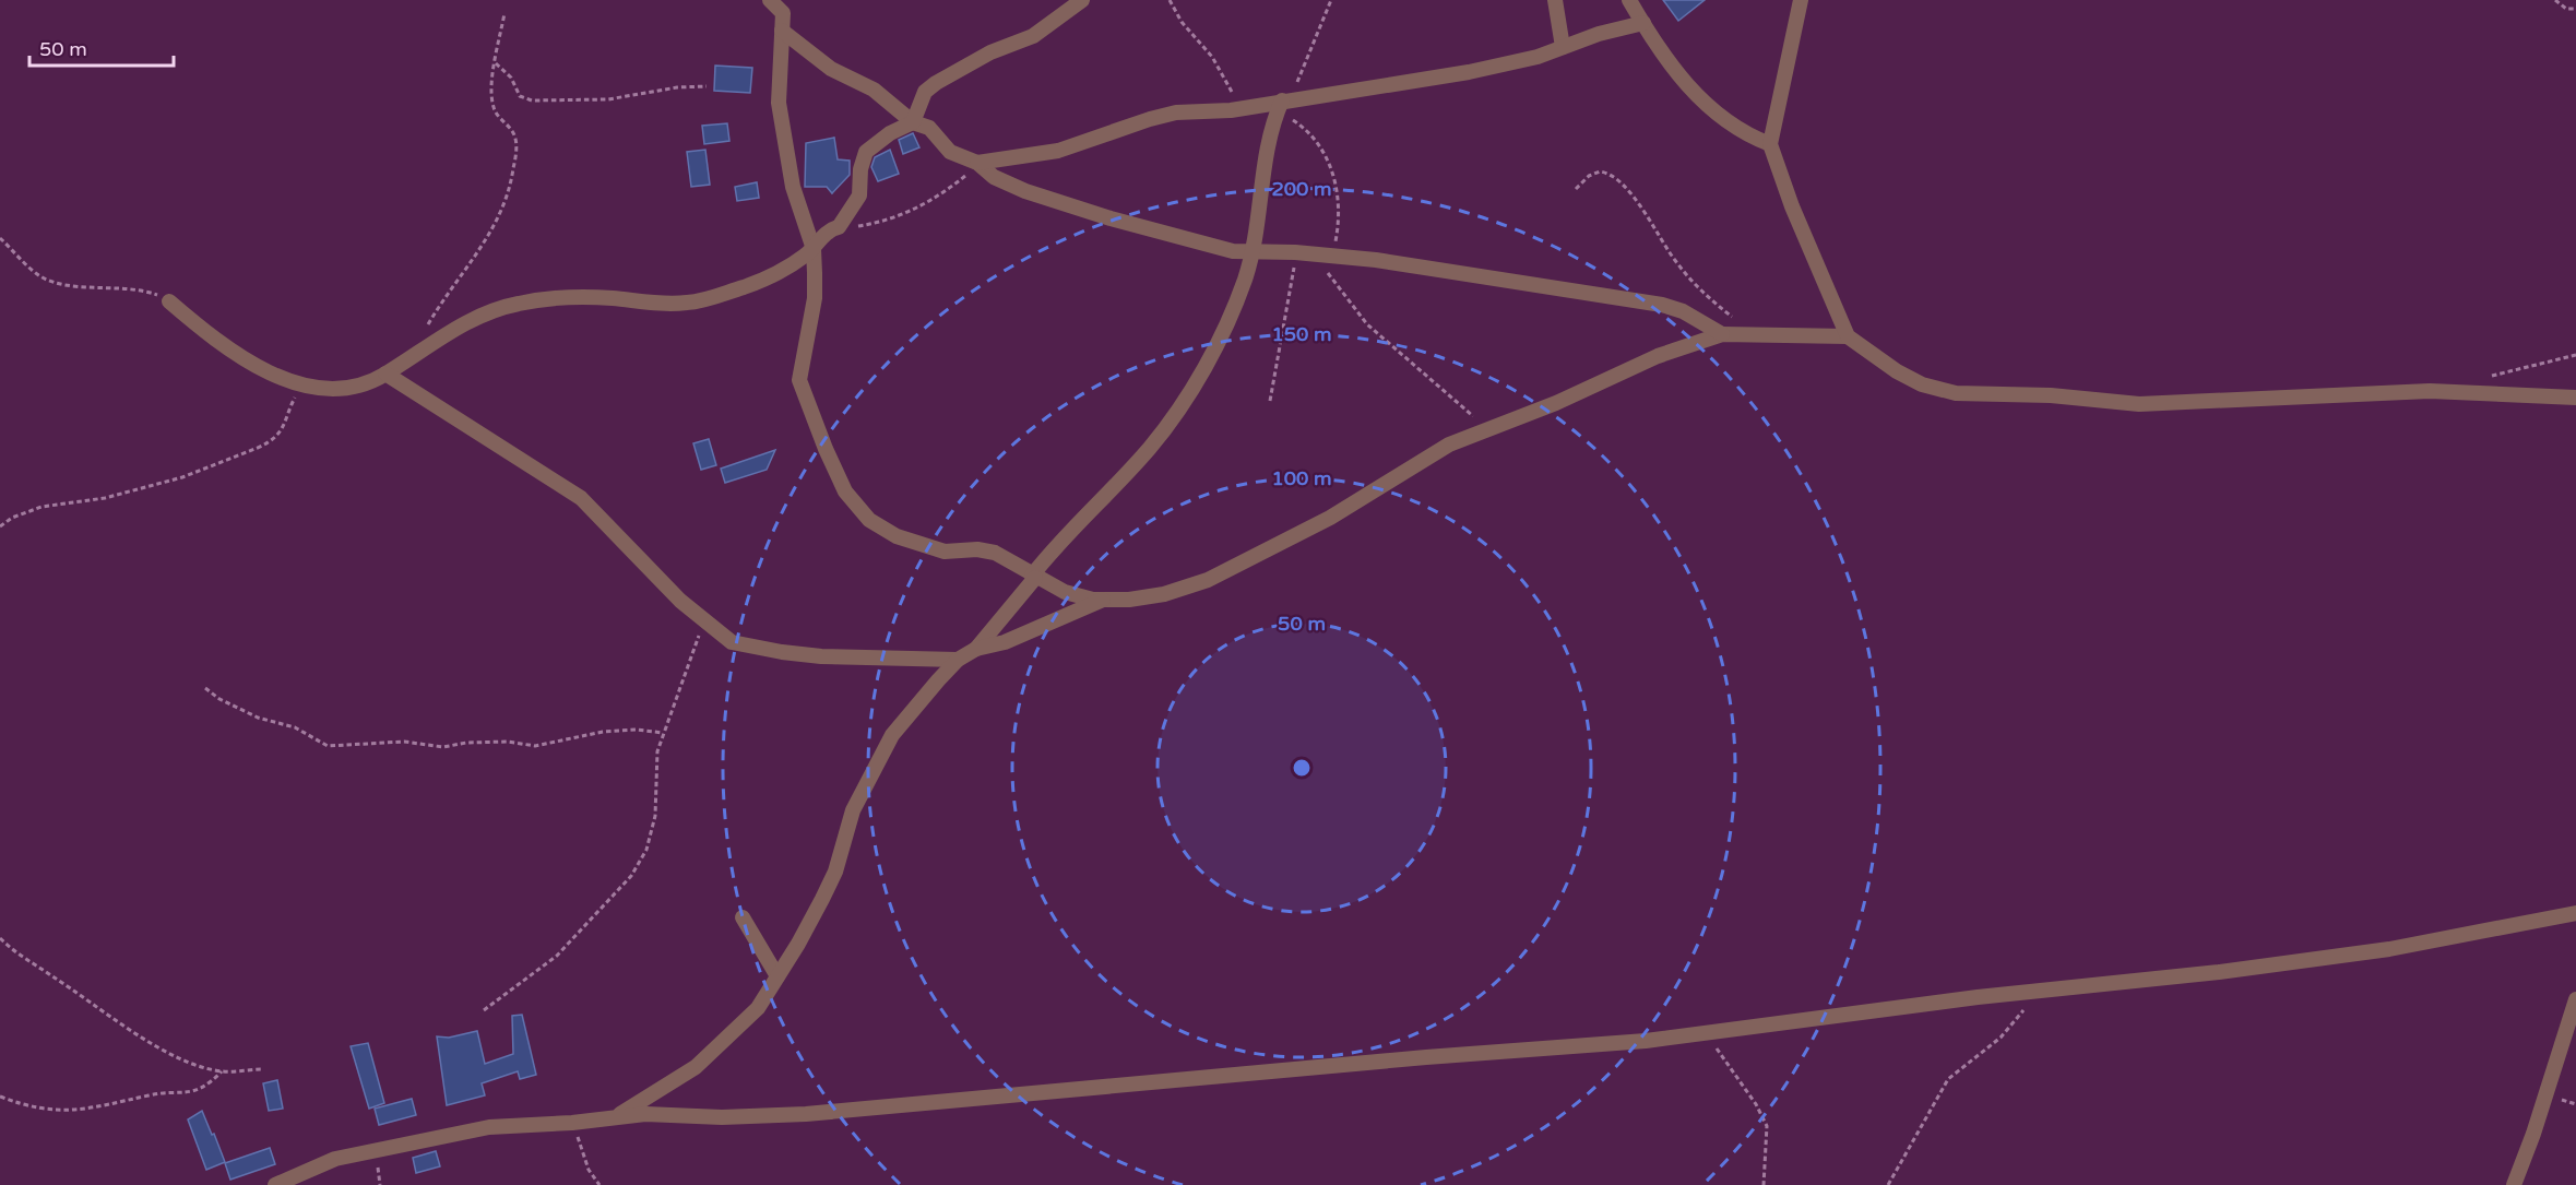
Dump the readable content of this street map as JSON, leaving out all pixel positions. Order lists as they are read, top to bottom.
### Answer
{
  "scale_bar": "50 m",
  "rings": [
    "200 m",
    "150 m",
    "100 m",
    "50 m"
  ]
}
